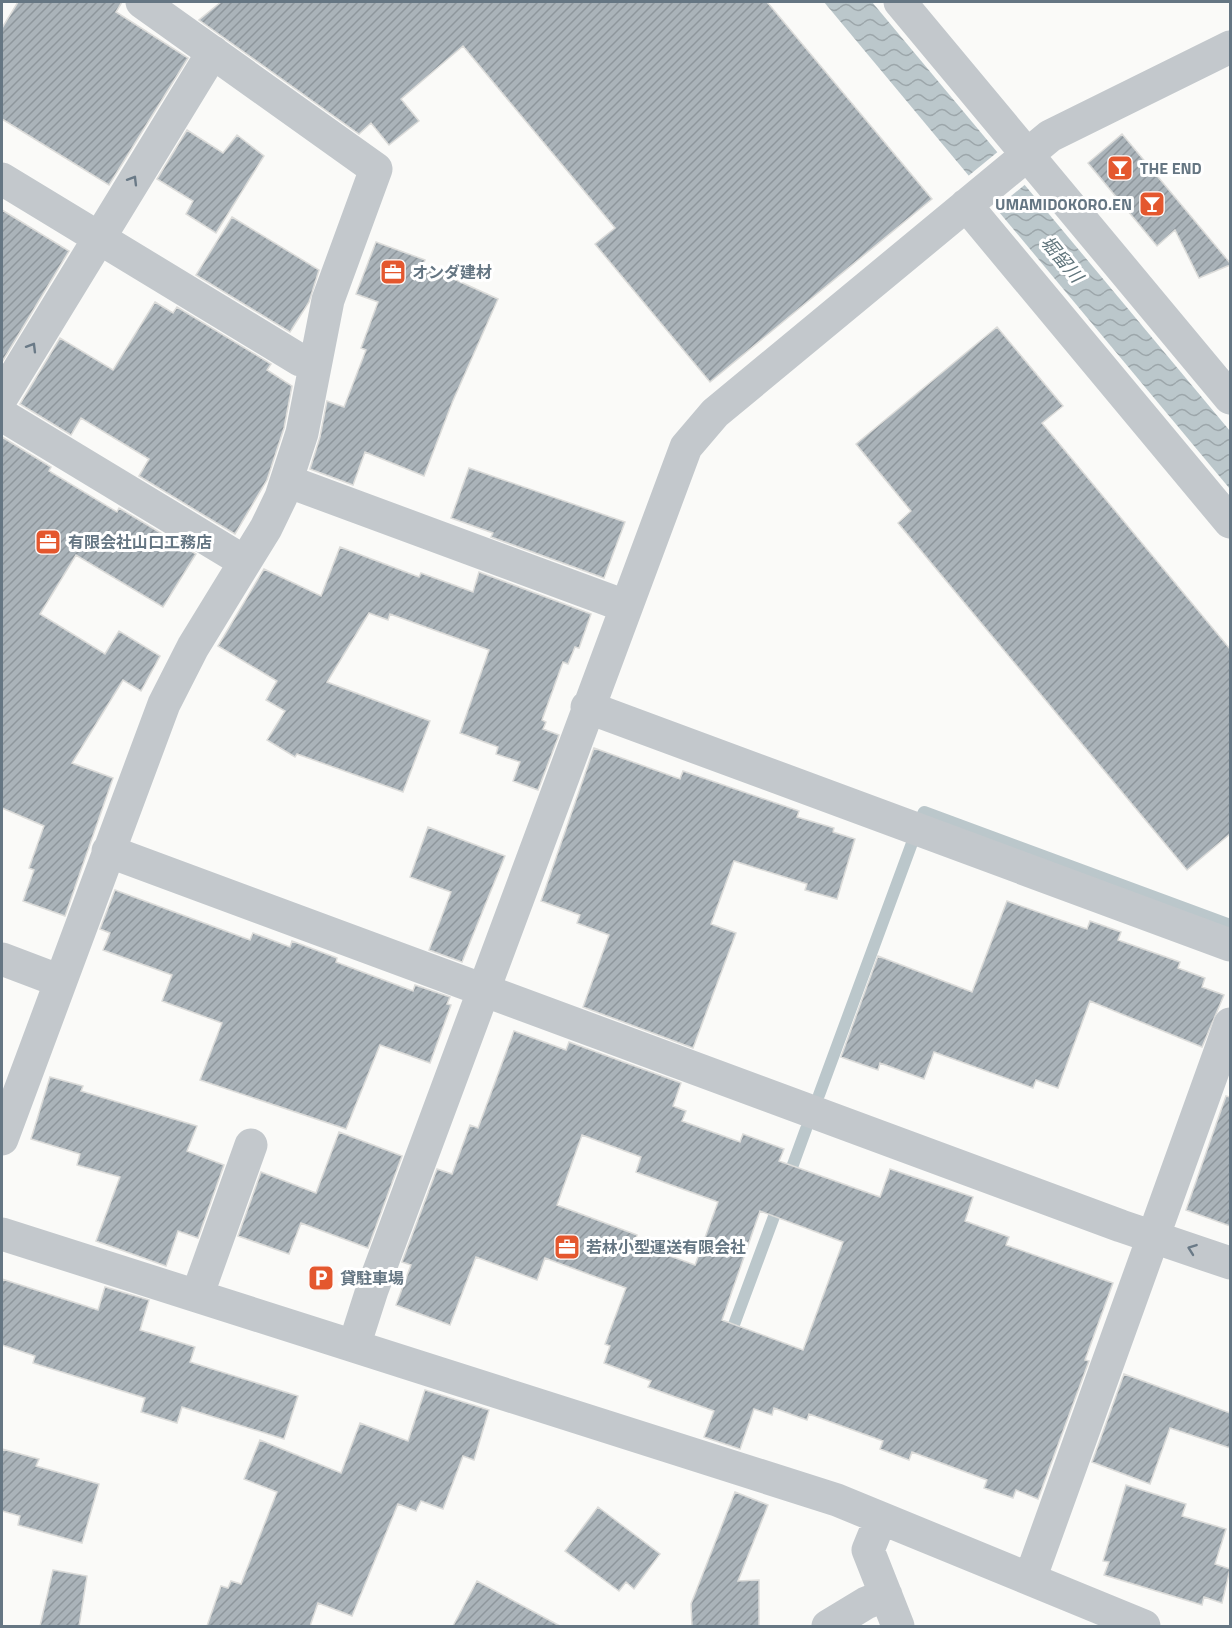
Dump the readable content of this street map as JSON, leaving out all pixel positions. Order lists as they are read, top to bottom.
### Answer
{
  "water": ["堀留川"],
  "places": {
    "bar": ["THE END", "UMAMIDOKORO.EN"],
    "office": ["オンダ建材", "有限会社山口工務店", "若林小型運送有限会社"],
    "parking": ["貸駐車場"]
  }
}
